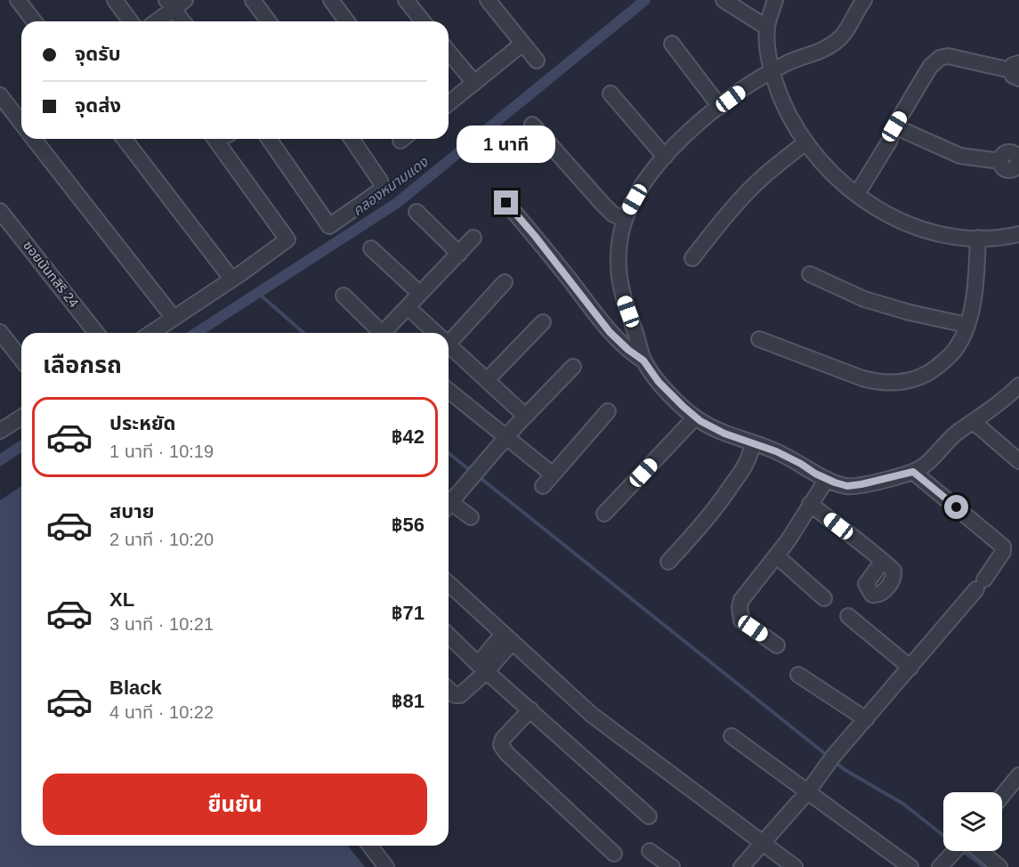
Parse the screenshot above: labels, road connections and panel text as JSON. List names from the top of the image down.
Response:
{
  "streets": {
    "street": ["ซอยนันทสิริ 24"]
  },
  "water": ["คลองหนามแดง"],
  "page": {
    "banner": ["จุดรับ", "จุดส่ง"],
    "bubble": "1 นาที",
    "heading": "เลือกรถ",
    "list": [
      {
        "name": "ประหยัด",
        "note": "1 นาที · 10:19",
        "value": "฿42"
      },
      {
        "name": "สบาย",
        "note": "2 นาที · 10:20",
        "value": "฿56"
      },
      {
        "name": "XL",
        "note": "3 นาที · 10:21",
        "value": "฿71"
      },
      {
        "name": "Black",
        "note": "4 นาที · 10:22",
        "value": "฿81"
      }
    ],
    "buttons": "ยืนยัน"
  }
}
